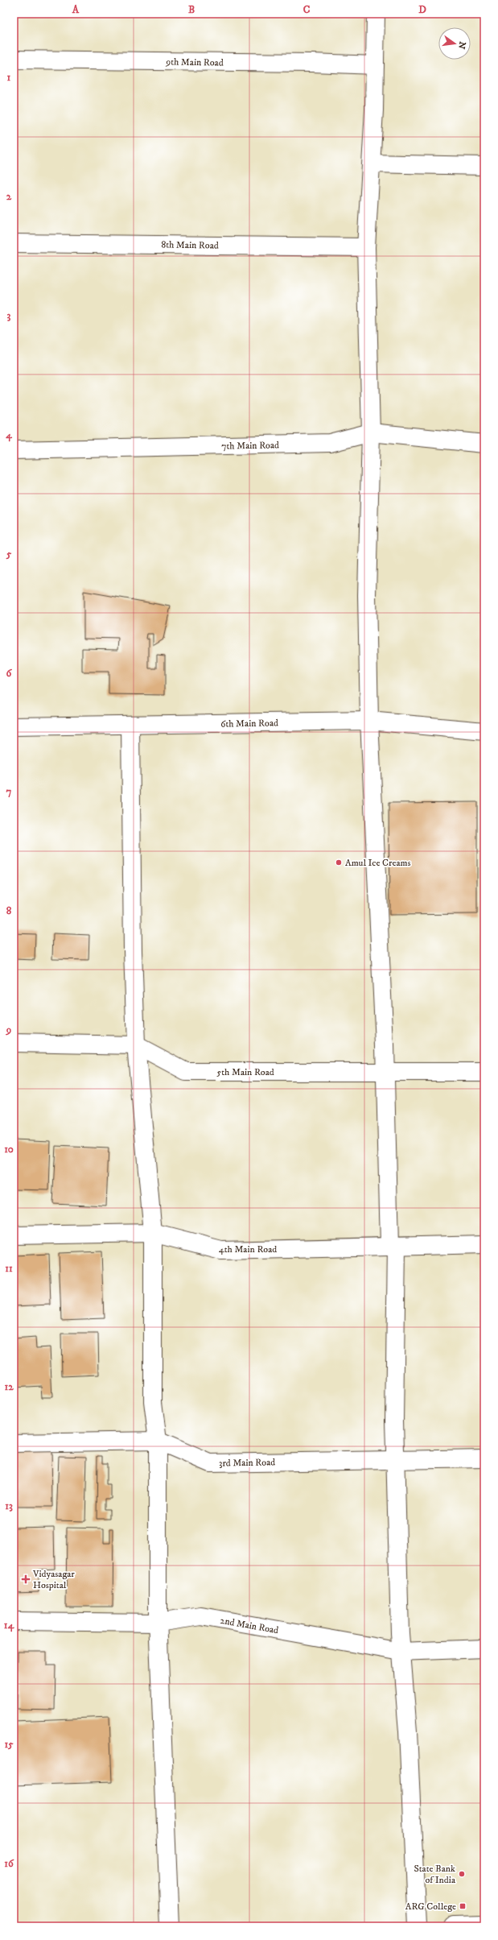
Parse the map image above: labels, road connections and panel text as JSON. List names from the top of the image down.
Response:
{
  "streets": {
    "street": [
      "9th Main Road",
      "8th Main Road",
      "7th Main Road",
      "6th Main Road",
      "5th Main Road",
      "4th Main Road",
      "3rd Main Road",
      "2nd Main Road"
    ]
  },
  "places": {
    "other": ["Amul Ice Creams", "State Bank of India"],
    "health": ["Vidyasagar Hospital"],
    "transit": ["ARG College"]
  },
  "north": "right",
  "grid": {
    "columns": [
      "A",
      "B",
      "C",
      "D"
    ],
    "rows": [
      "1",
      "2",
      "3",
      "4",
      "5",
      "6",
      "7",
      "8",
      "9",
      "10",
      "11",
      "12",
      "13",
      "14",
      "15",
      "16"
    ]
  }
}
